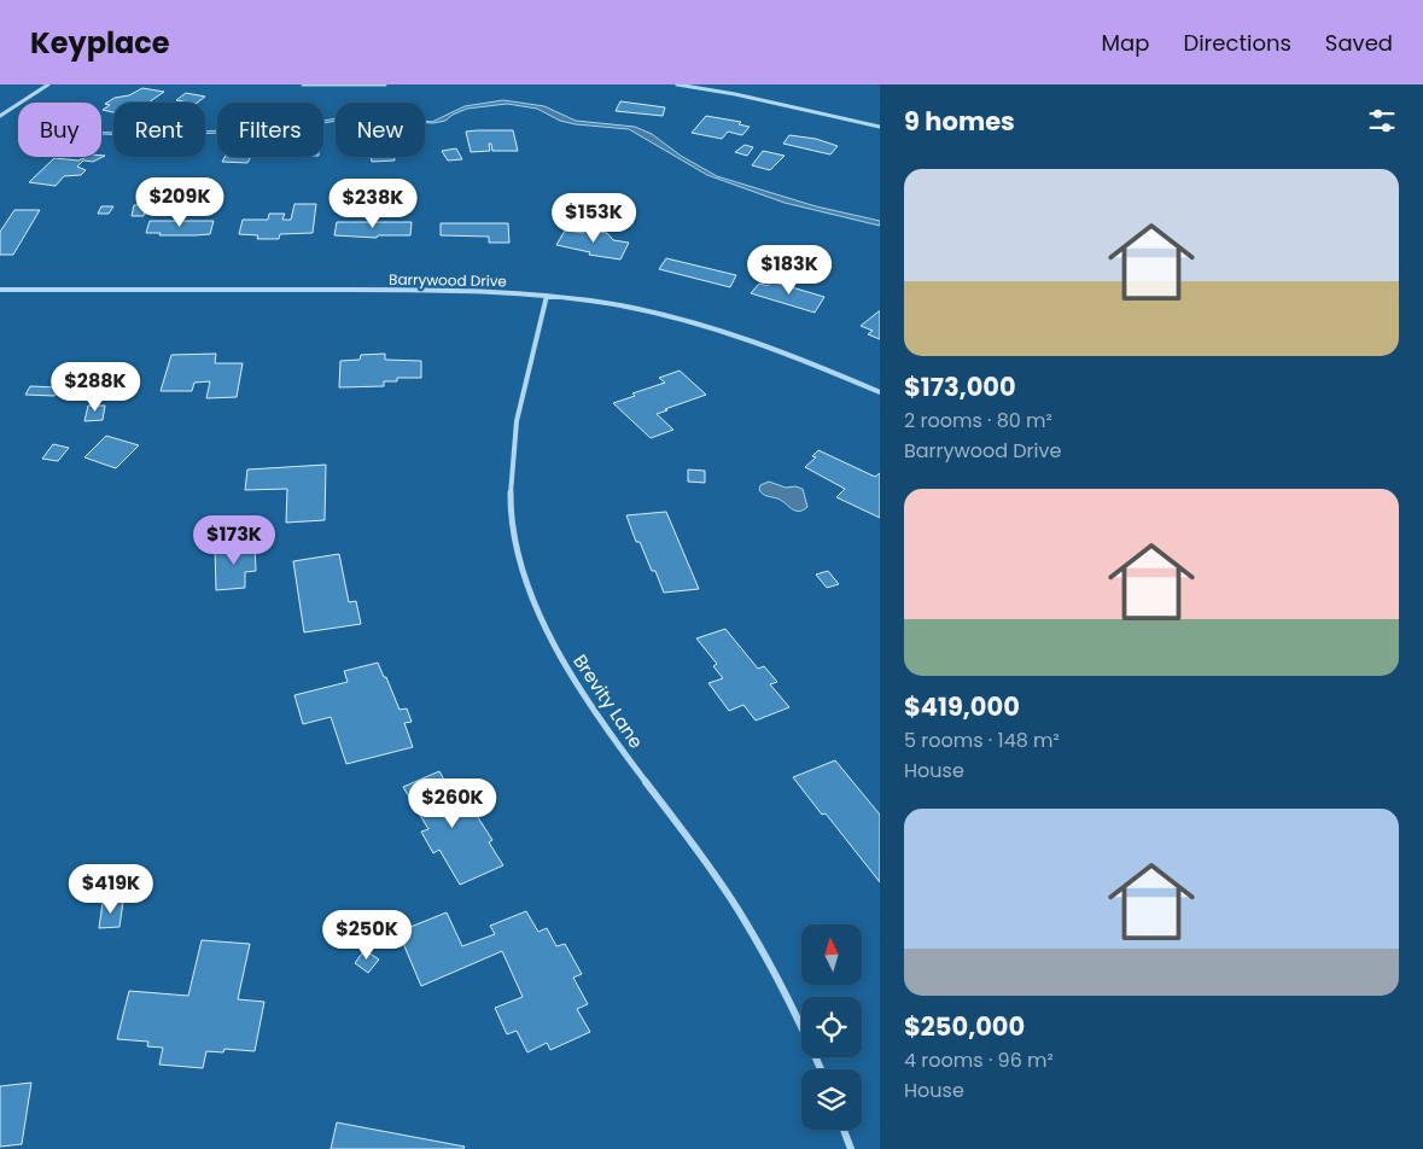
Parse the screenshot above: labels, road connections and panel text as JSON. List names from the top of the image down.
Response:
{
  "streets": {
    "street": ["Barrywood Drive", "Brevity Lane"]
  },
  "crossings": [
    ["Barrywood Drive", "Brevity Lane"]
  ],
  "north": "top",
  "page": {
    "header": "Keyplace",
    "nav": ["Map", "Directions", "Saved"],
    "heading": "9 homes",
    "chip": [
      "Buy",
      "Rent",
      "Filters",
      "New"
    ],
    "list": [
      {
        "name": "$173,000",
        "note": "2 rooms · 80 m² · Barrywood Drive"
      },
      {
        "name": "$419,000",
        "note": "5 rooms · 148 m² · House"
      },
      {
        "name": "$250,000",
        "note": "4 rooms · 96 m² · House"
      }
    ],
    "price": [
      "$209K",
      "$238K",
      "$153K",
      "$183K",
      "$288K",
      "$173K",
      "$260K",
      "$419K",
      "$250K"
    ]
  }
}
